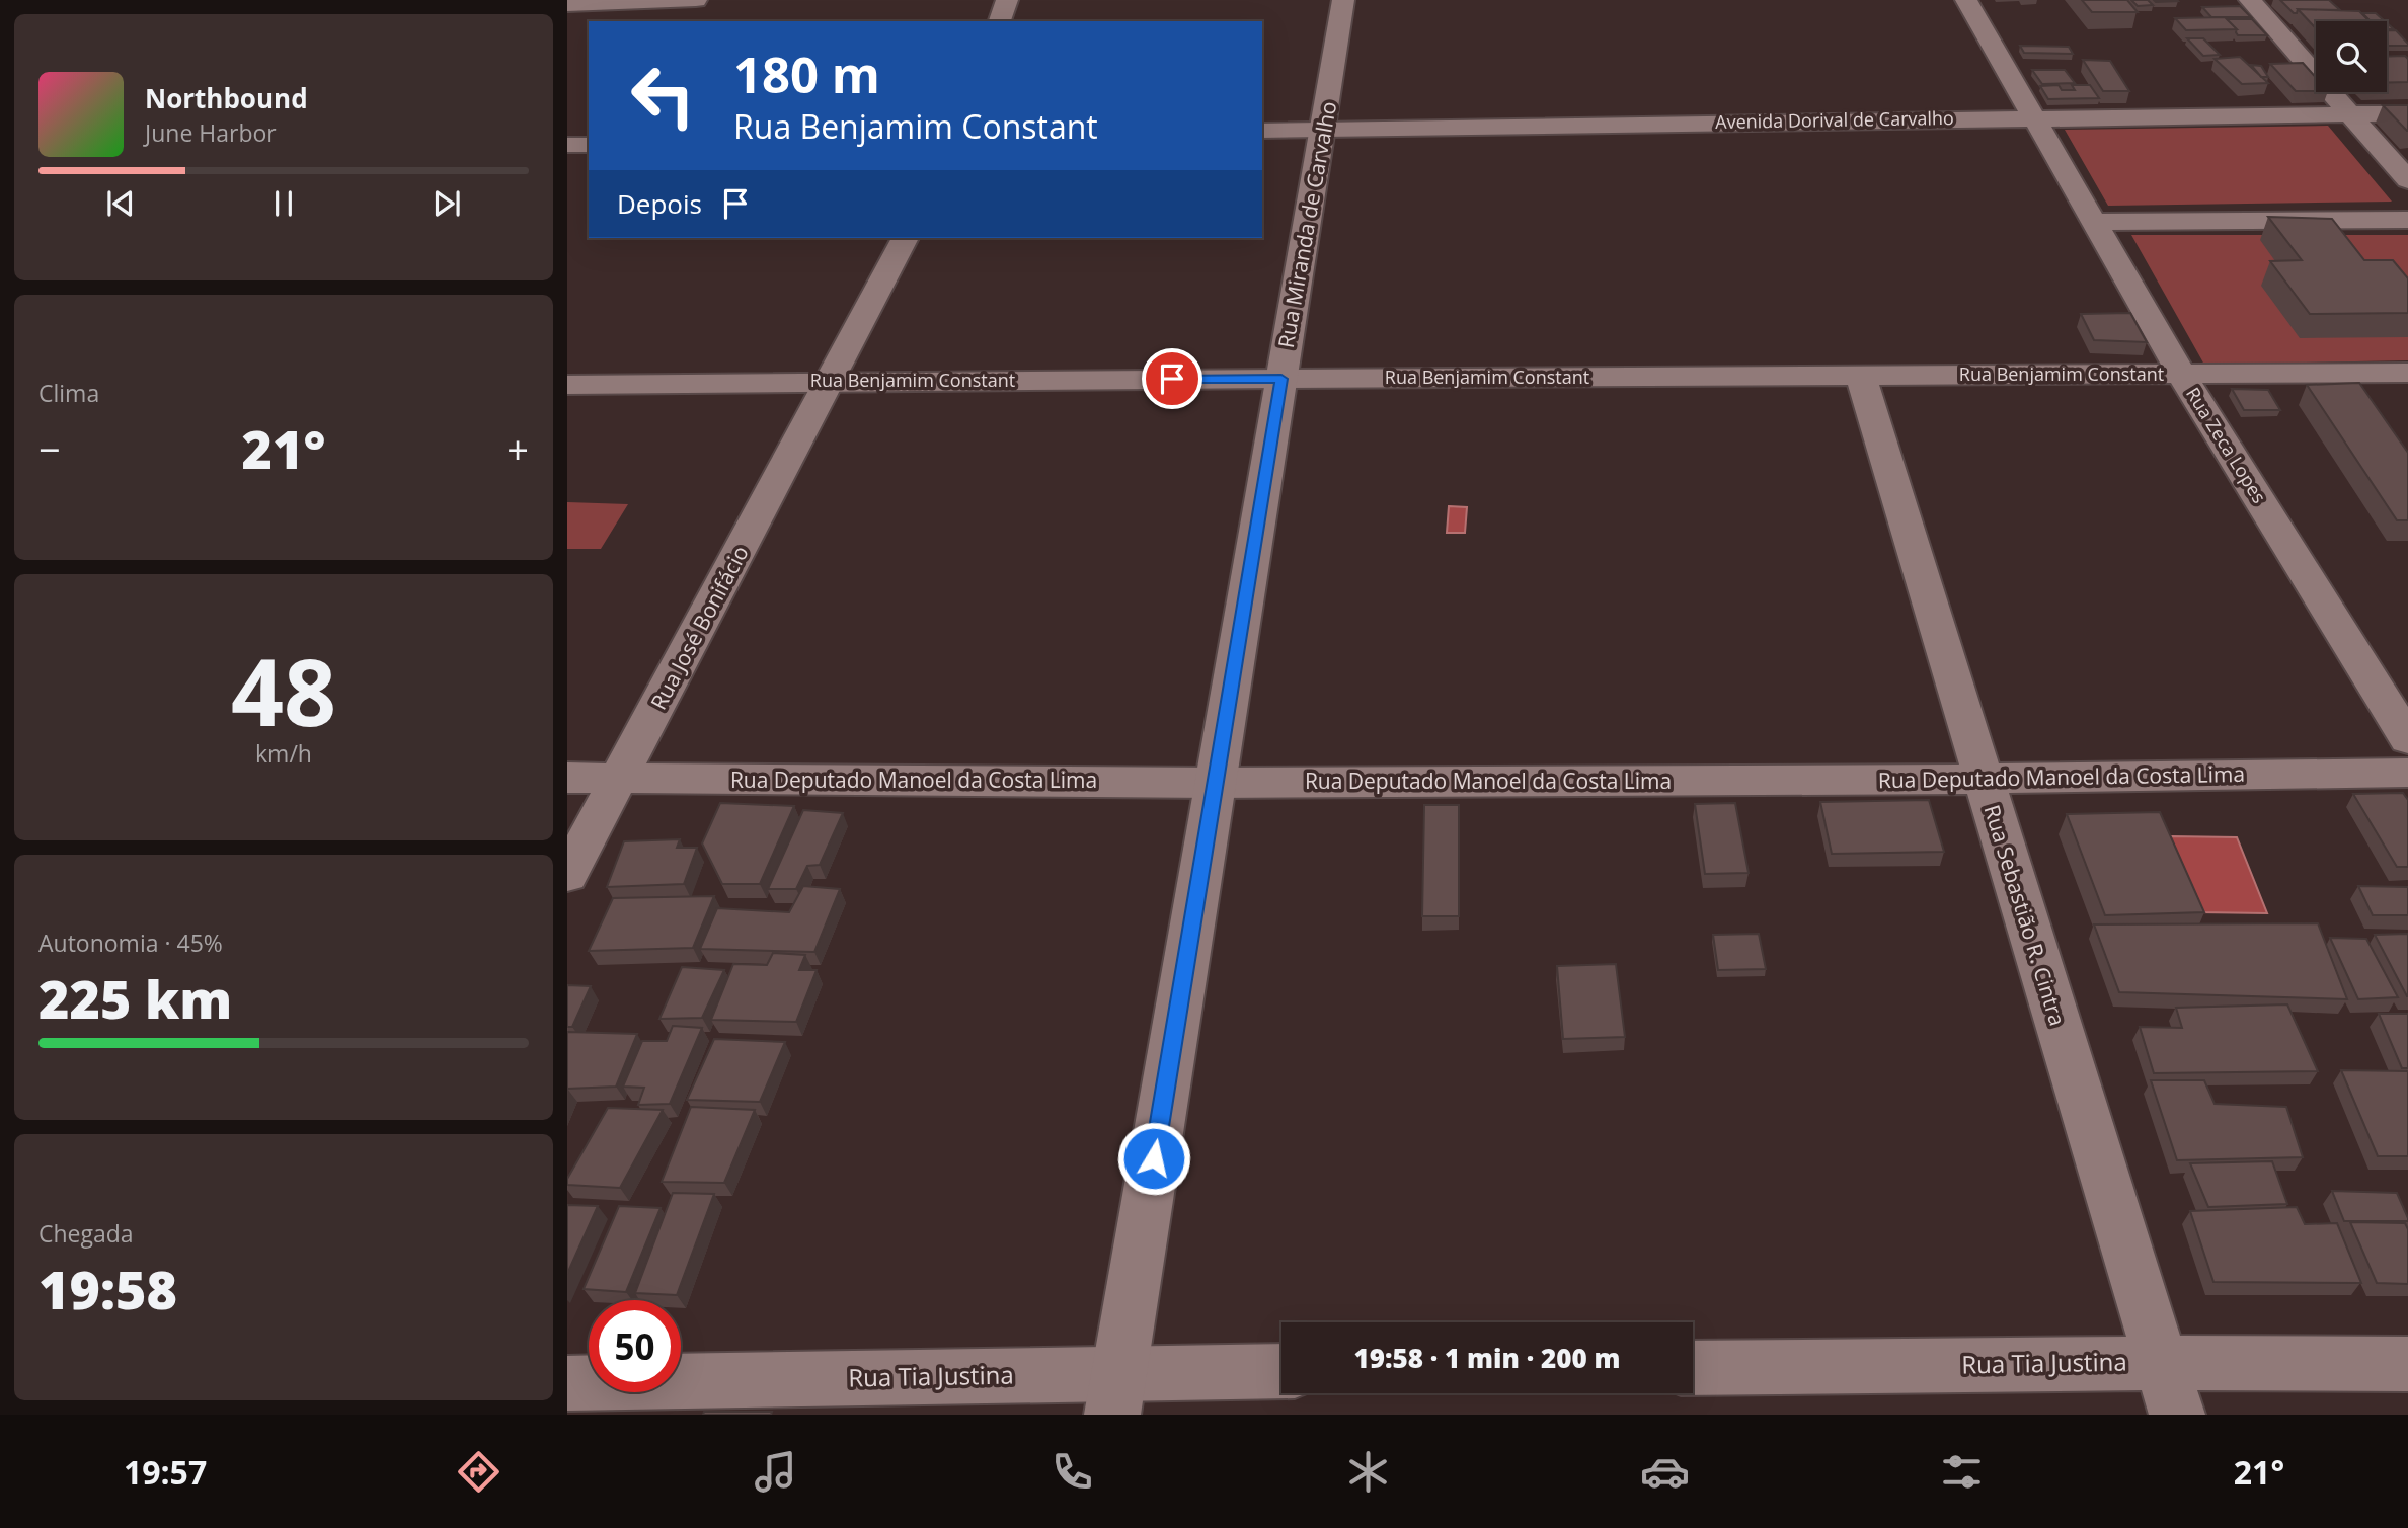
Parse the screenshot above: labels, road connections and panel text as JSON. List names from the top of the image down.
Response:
{
  "streets": {
    "street": [
      "Avenida Dorival de Carvalho",
      "Rua Miranda de Carvalho",
      "Rua Benjamim Constant",
      "Rua Zeca Lopes",
      "Rua José Bonifácio",
      "Rua Deputado Manoel da Costa Lima",
      "Rua Sebastião R. Cintra",
      "Rua Tia Justina"
    ]
  },
  "crossings": [
    ["Avenida Dorival de Carvalho", "Rua Miranda de Carvalho"],
    ["Avenida Dorival de Carvalho", "Rua Zeca Lopes"],
    ["Rua Miranda de Carvalho", "Rua Benjamim Constant"],
    ["Rua Miranda de Carvalho", "Rua Deputado Manoel da Costa Lima"],
    ["Rua Miranda de Carvalho", "Rua Tia Justina"],
    ["Rua Benjamim Constant", "Rua Zeca Lopes"],
    ["Rua Benjamim Constant", "Rua José Bonifácio"],
    ["Rua Benjamim Constant", "Rua Sebastião R. Cintra"],
    ["Rua José Bonifácio", "Rua Deputado Manoel da Costa Lima"],
    ["Rua Deputado Manoel da Costa Lima", "Rua Sebastião R. Cintra"],
    ["Rua Sebastião R. Cintra", "Rua Tia Justina"]
  ],
  "page": {
    "turn": ["180 m", "Rua Benjamim Constant"],
    "song": ["Northbound", "June Harbor"],
    "then": "Depois",
    "tile": [
      "Clima",
      ["48", "km/h"],
      ["Autonomia · 45%", "225 km"],
      ["Chegada", "19:58"]
    ],
    "heat": ["−", "21°", "+"],
    "limit": "50",
    "trip": "19:58 · 1 min · 200 m",
    "tabs": ["19:57", "21°"]
  }
}
